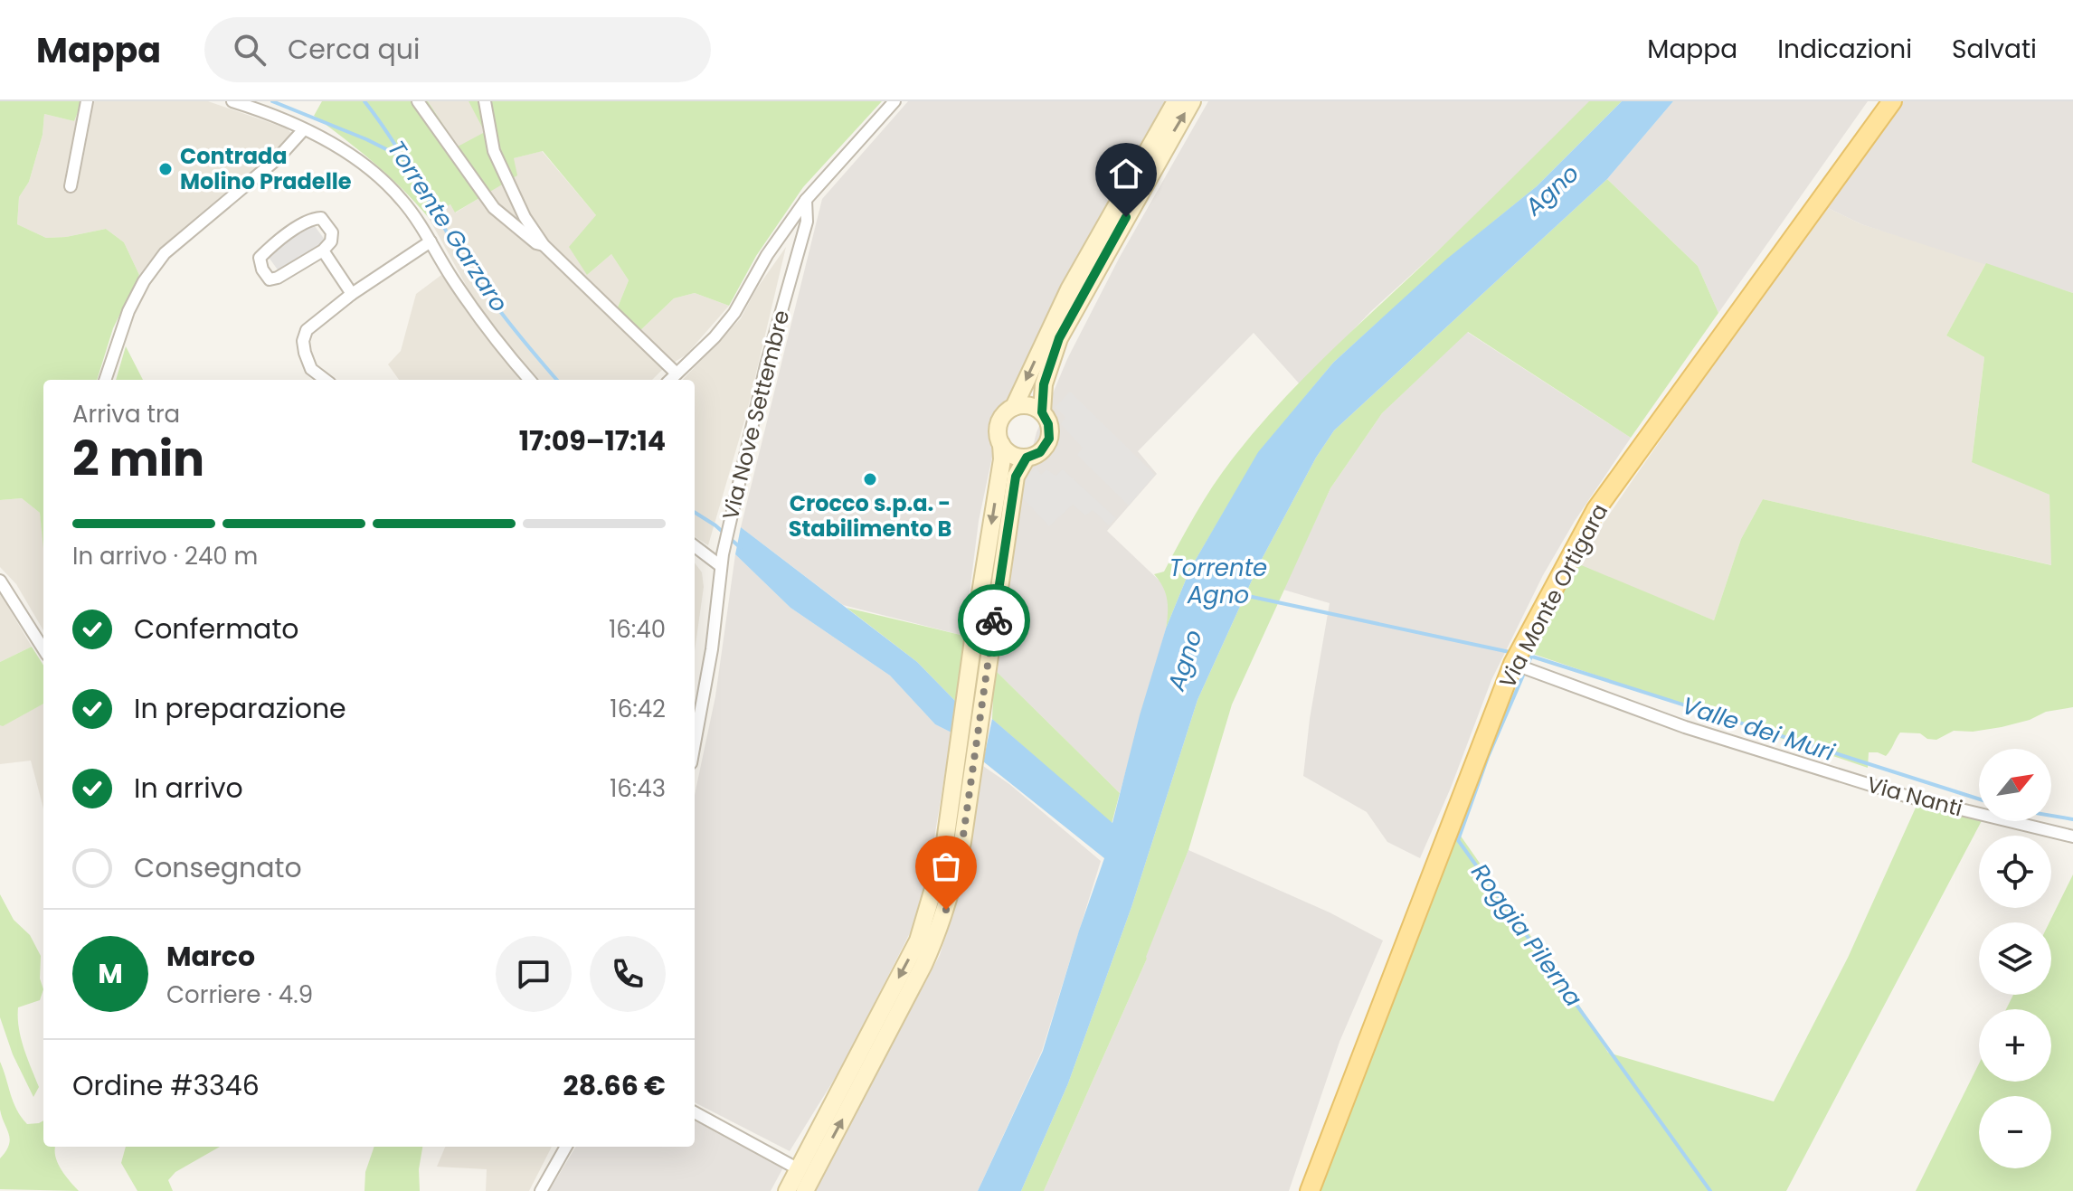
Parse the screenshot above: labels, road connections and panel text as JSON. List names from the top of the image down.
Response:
{
  "streets": {
    "main road": ["Via Monte Ortigara"],
    "street": ["Via Nove Settembre", "Via Nanti"]
  },
  "crossings": [
    ["Via Monte Ortigara", "Via Nanti"]
  ],
  "water": [
    "Agno",
    "Torrente Garzaro",
    "Torrente Agno",
    "Valle dei Muri",
    "Roggia Pilerna"
  ],
  "places": ["Contrada Molino Pradelle", "Crocco s.p.a. - Stabilimento B"],
  "north": "top right",
  "page": {
    "header": "Mappa",
    "search": "Cerca qui",
    "nav": ["Mappa", "Indicazioni", "Salvati"],
    "heading": ["2 min", "Arriva tra", "17:09–17:14"],
    "panel": [
      "Marco",
      "Corriere · 4.9",
      "Ordine #3346",
      "28.66 €"
    ],
    "bar": "In arrivo · 240 m",
    "list": [
      ["Confermato", "16:40"],
      ["In preparazione", "16:42"],
      ["In arrivo", "16:43"],
      "Consegnato"
    ],
    "map_buttons": ["+", "−"],
    "round": "M"
  }
}
